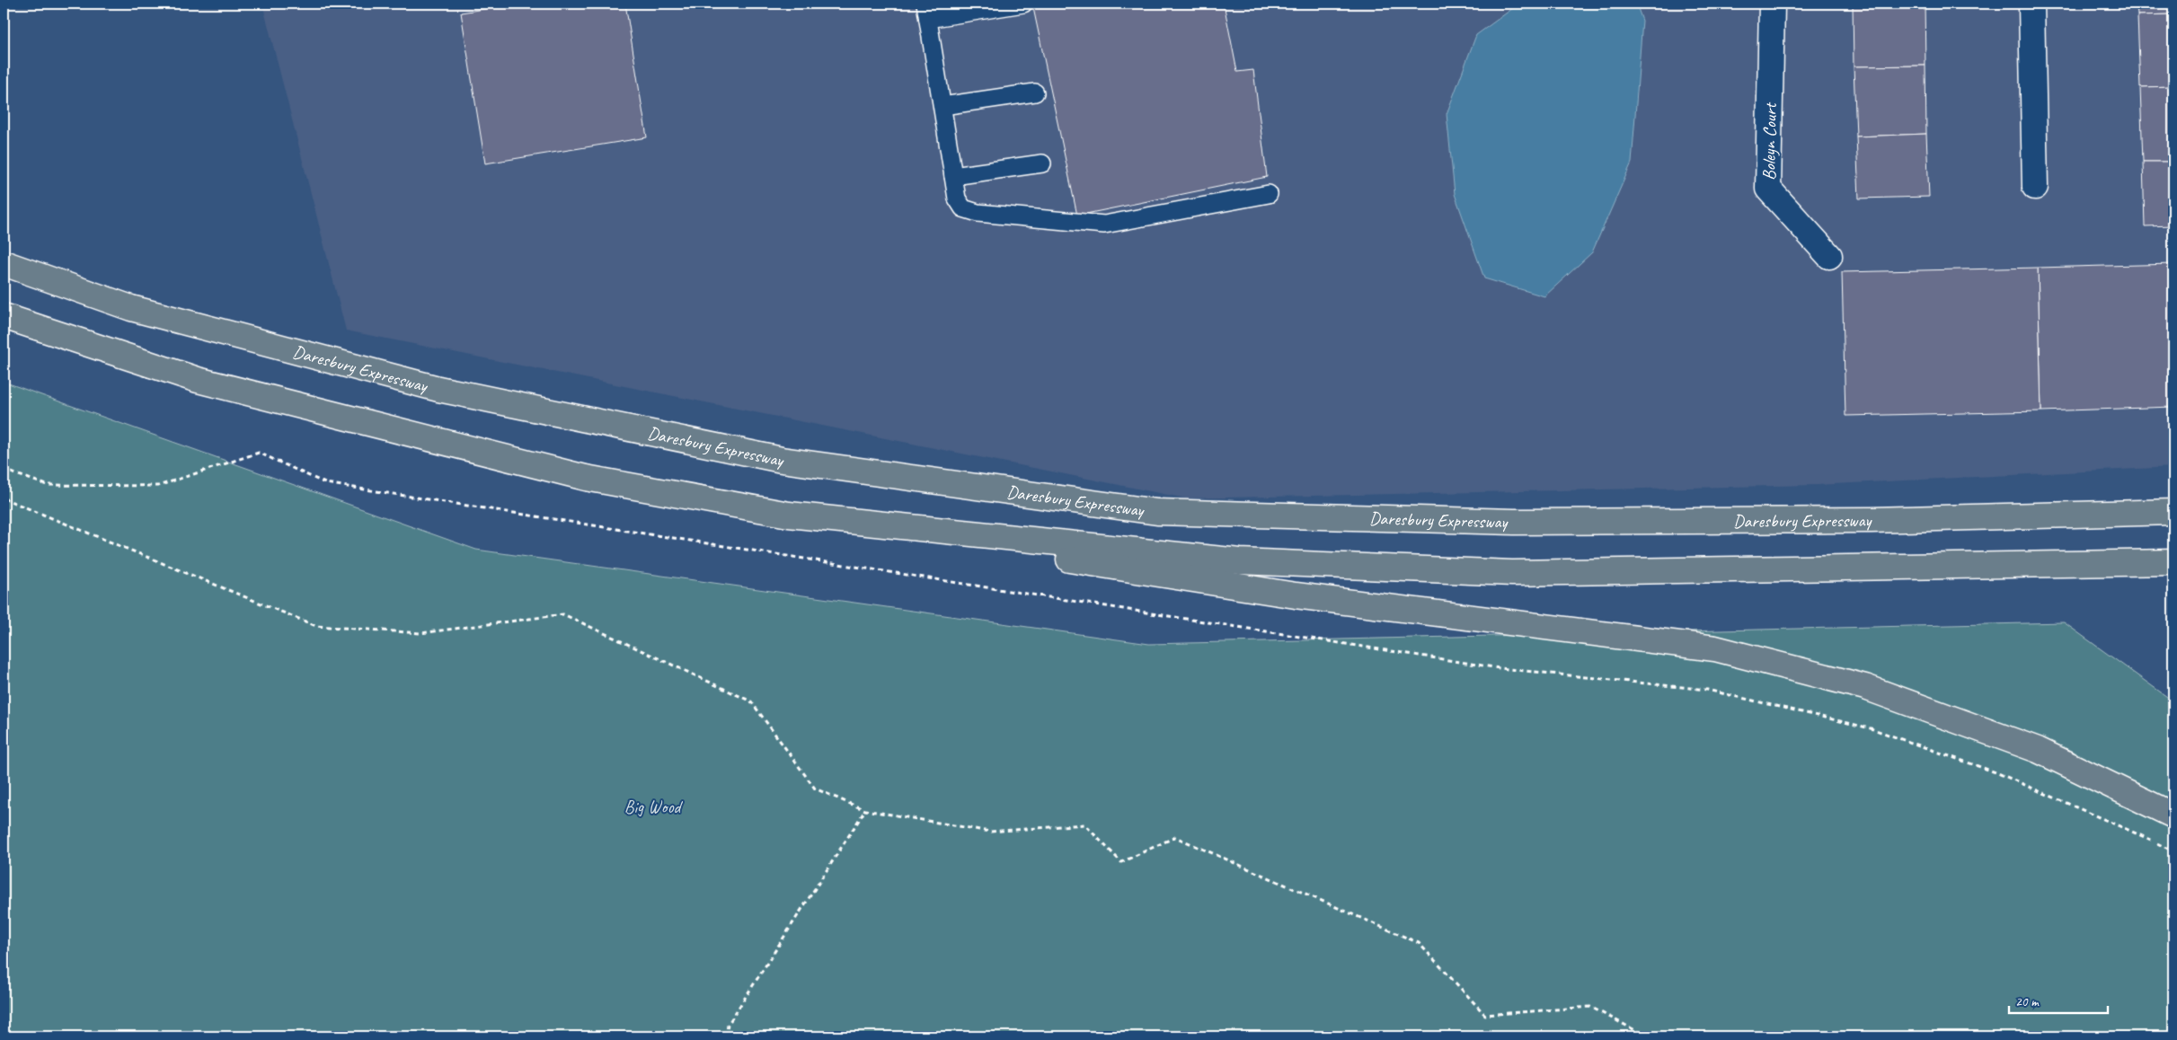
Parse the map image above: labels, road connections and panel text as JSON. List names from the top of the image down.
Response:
{
  "streets": {
    "main road": ["Daresbury Expressway"],
    "street": ["Boleyn Court"]
  },
  "parks": ["Big Wood"],
  "scale_bar": "20 m"
}
